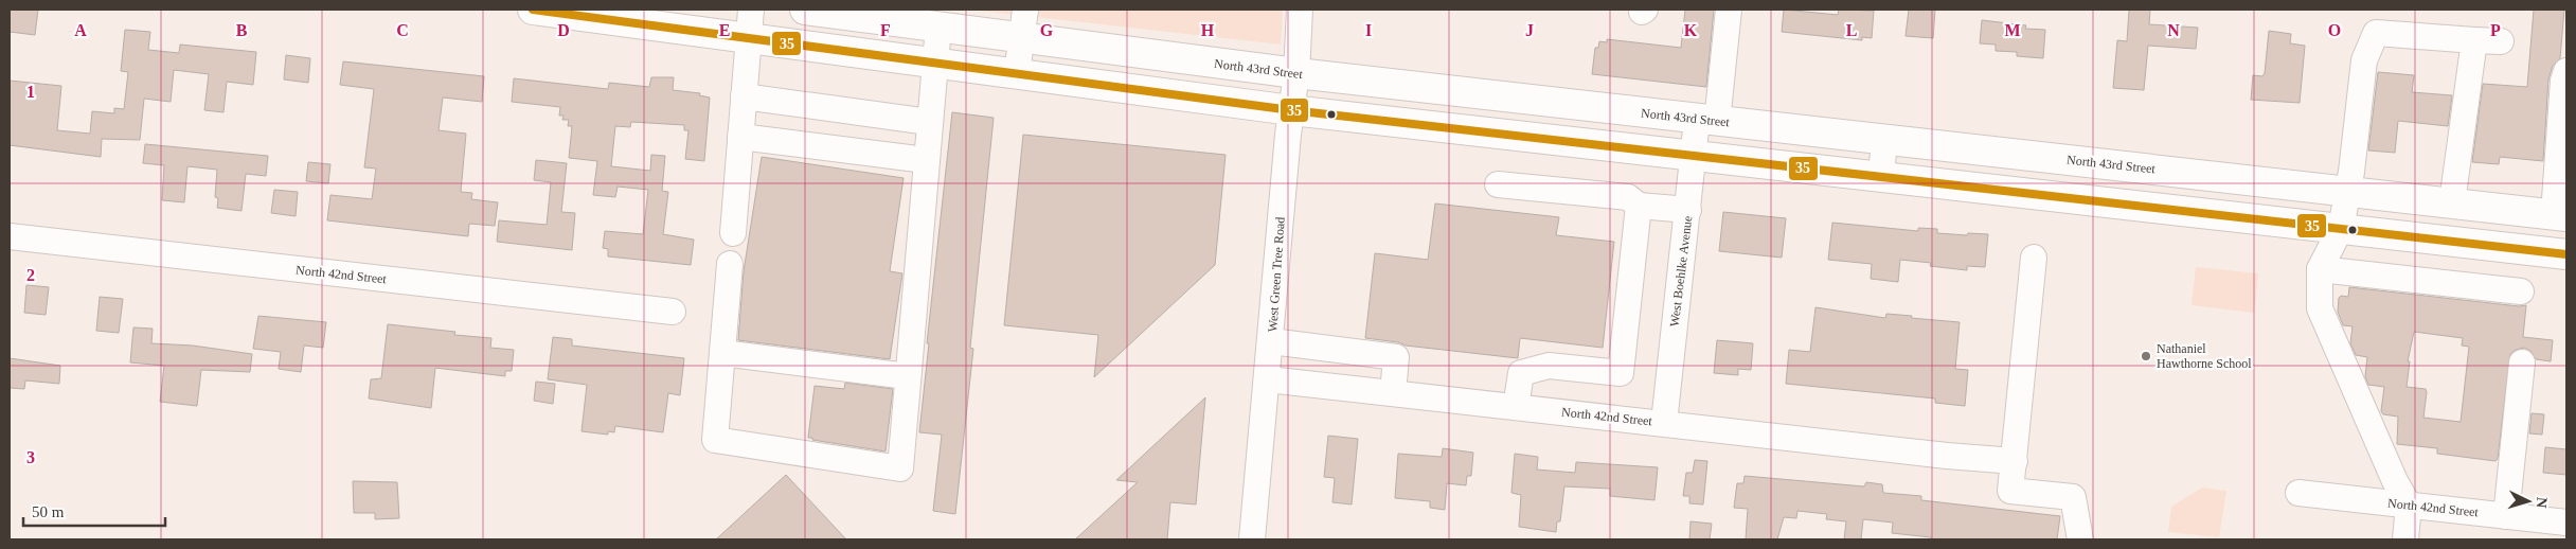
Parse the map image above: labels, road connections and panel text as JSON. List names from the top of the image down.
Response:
{
  "streets": {
    "main road": ["North 43rd Street"],
    "street": ["West Boehlke Avenue", "North 42nd Street", "West Green Tree Road"]
  },
  "crossings": [
    ["North 43rd Street", "West Boehlke Avenue"],
    ["North 43rd Street", "West Green Tree Road"],
    ["West Boehlke Avenue", "North 42nd Street"],
    ["North 42nd Street", "West Green Tree Road"]
  ],
  "places": ["Nathaniel Hawthorne School"],
  "lines": ["transit line 35"],
  "scale_bar": "50 m",
  "north": "right",
  "grid": {
    "columns": [
      "A",
      "B",
      "C",
      "D",
      "E",
      "F",
      "G",
      "H",
      "I",
      "J",
      "K",
      "L",
      "M",
      "N",
      "O",
      "P"
    ],
    "rows": ["1", "2", "3"]
  }
}
